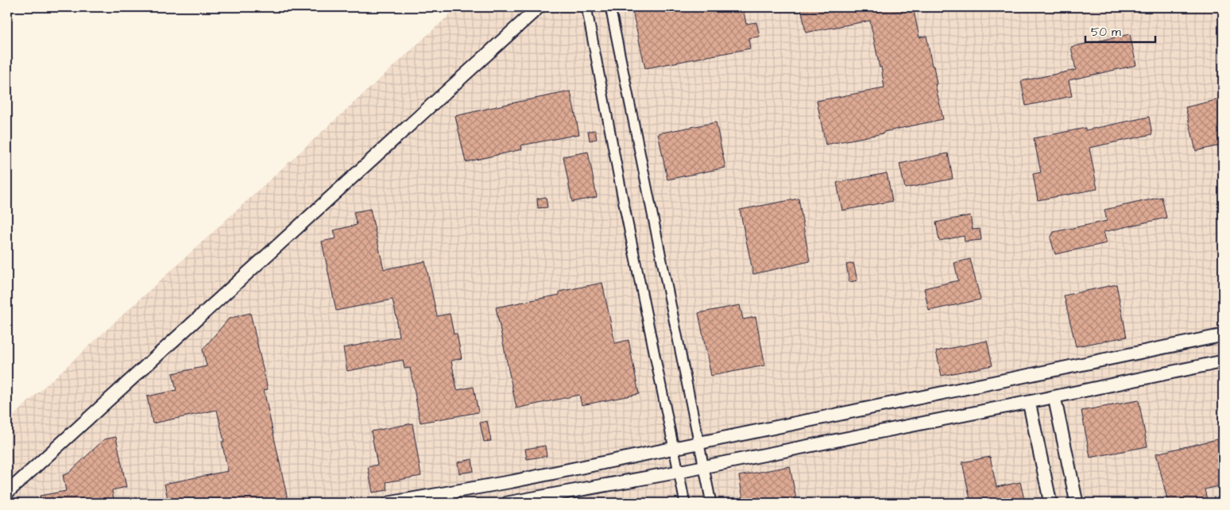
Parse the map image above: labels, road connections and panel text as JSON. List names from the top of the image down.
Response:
{
  "scale_bar": "50 m"
}
